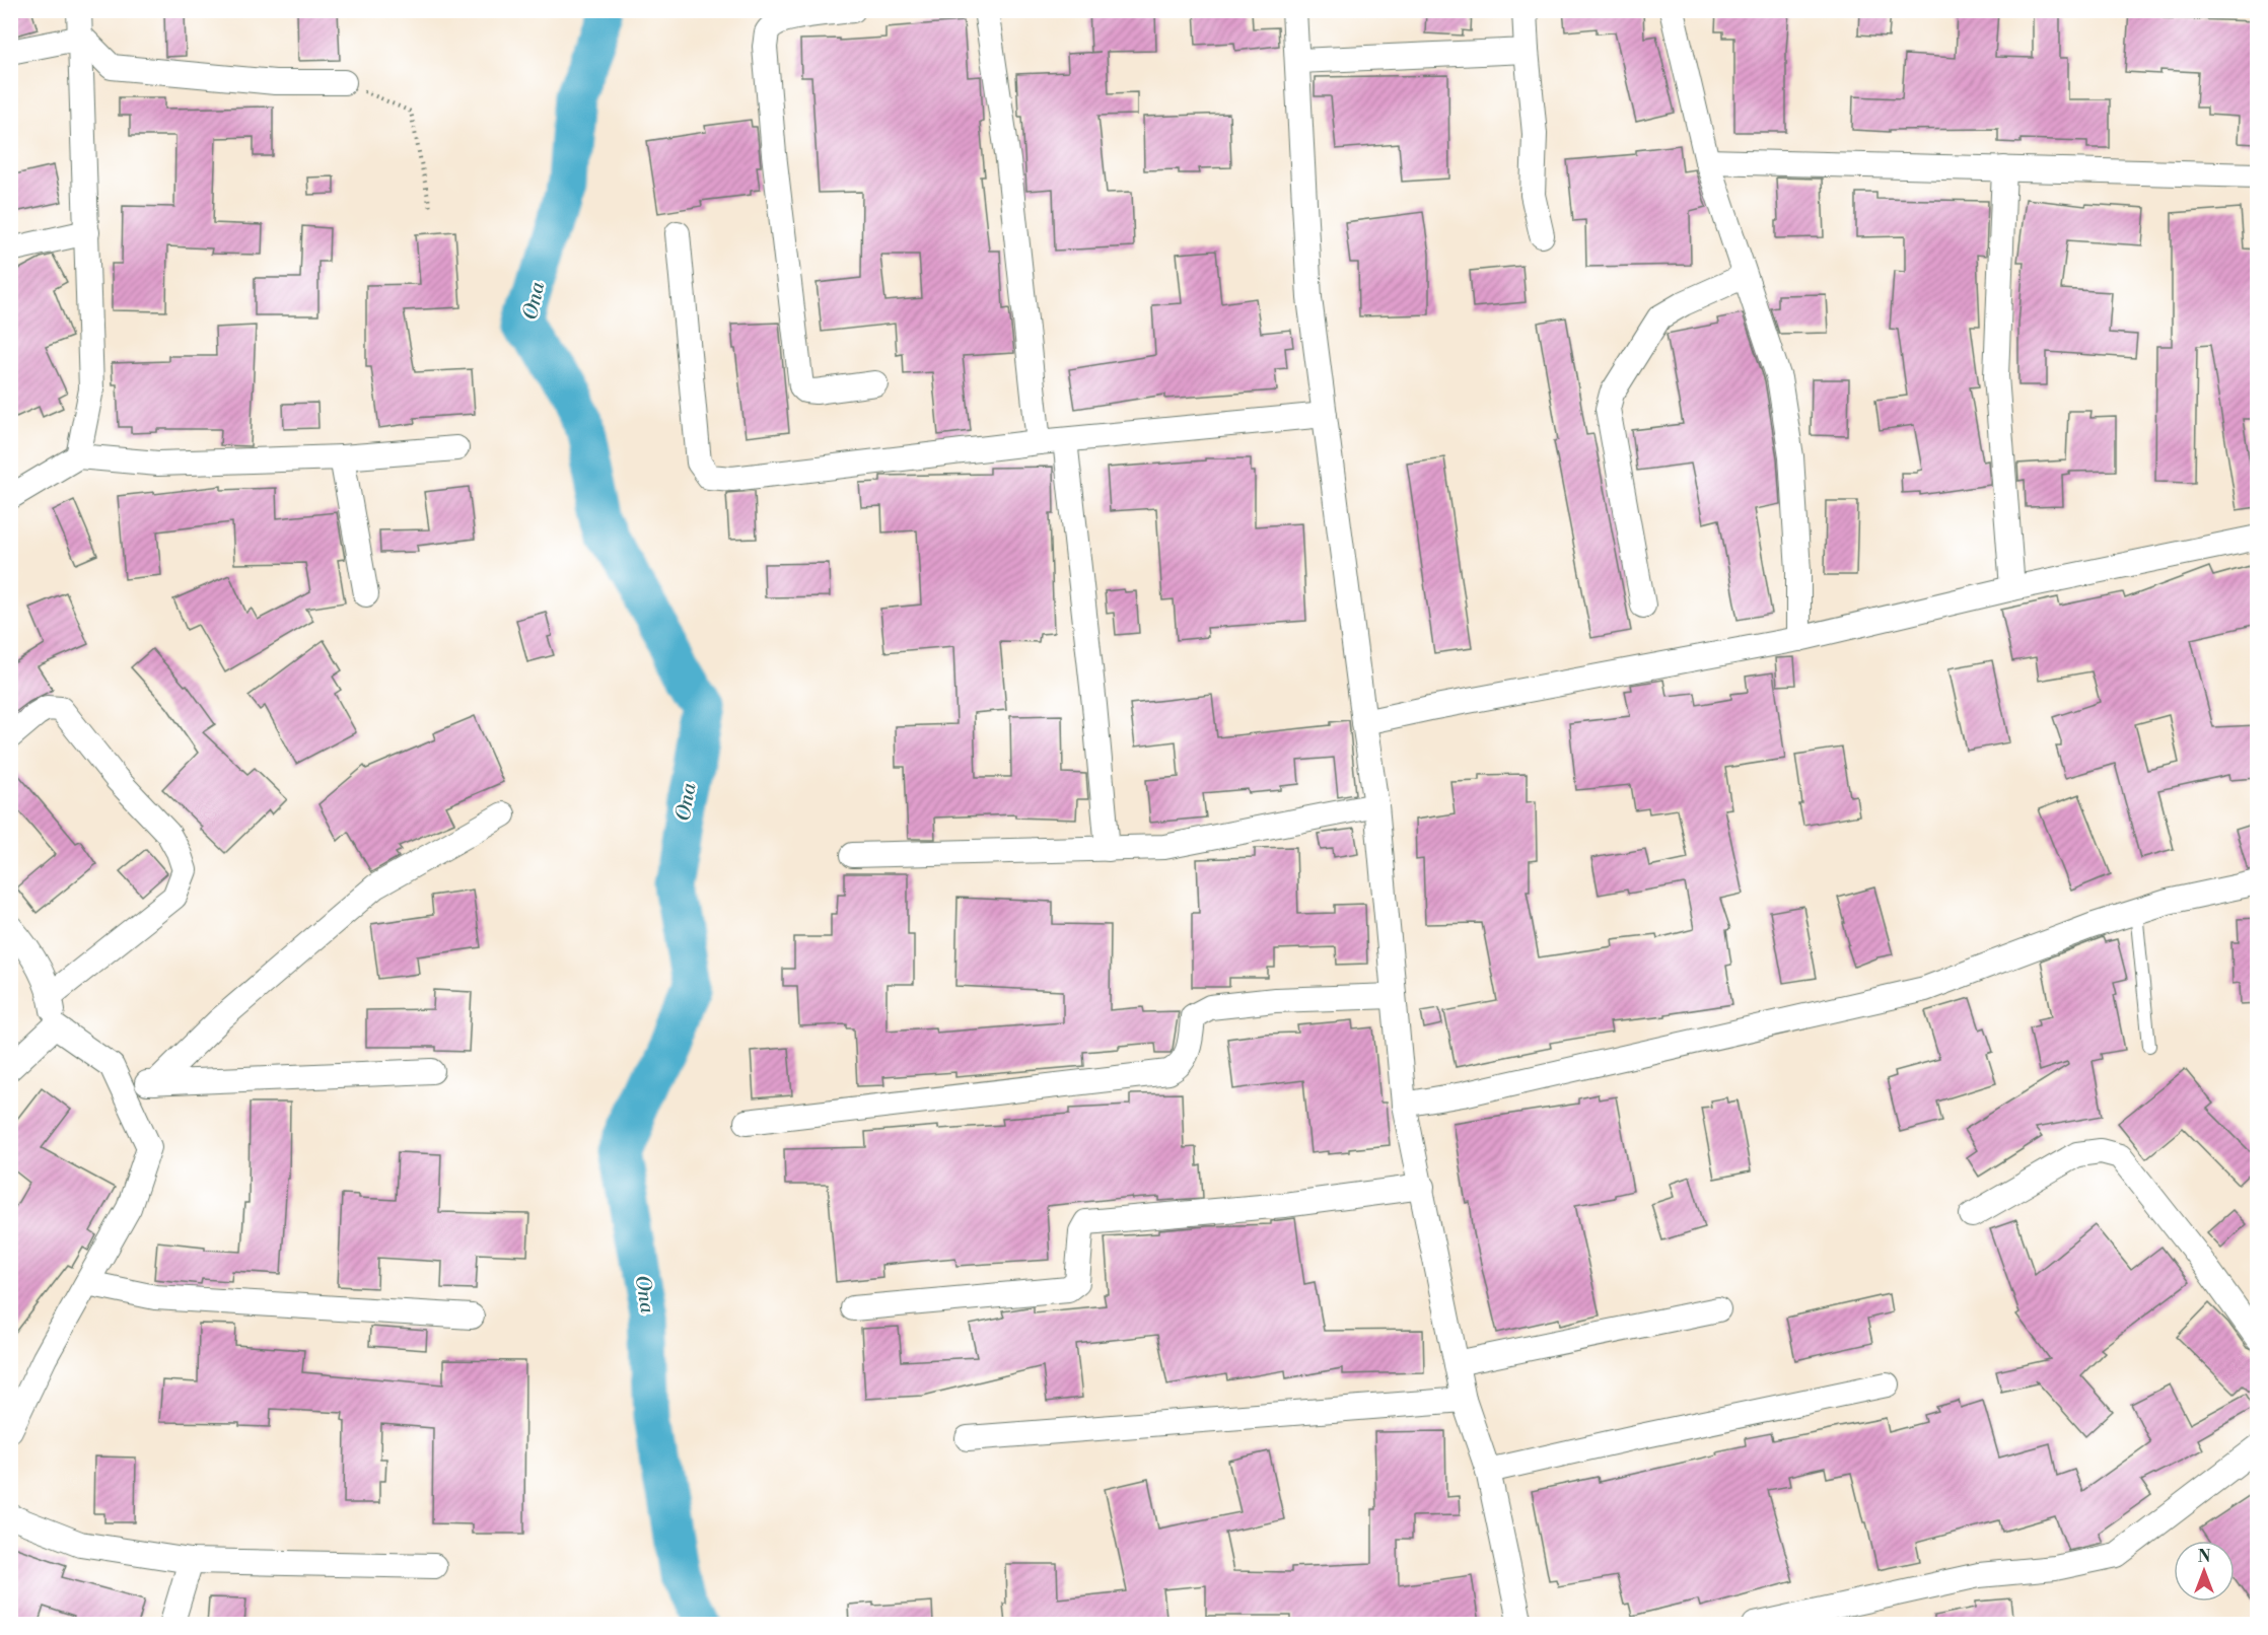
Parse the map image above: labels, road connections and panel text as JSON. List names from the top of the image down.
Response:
{
  "water": ["Ona"],
  "north": "top"
}
